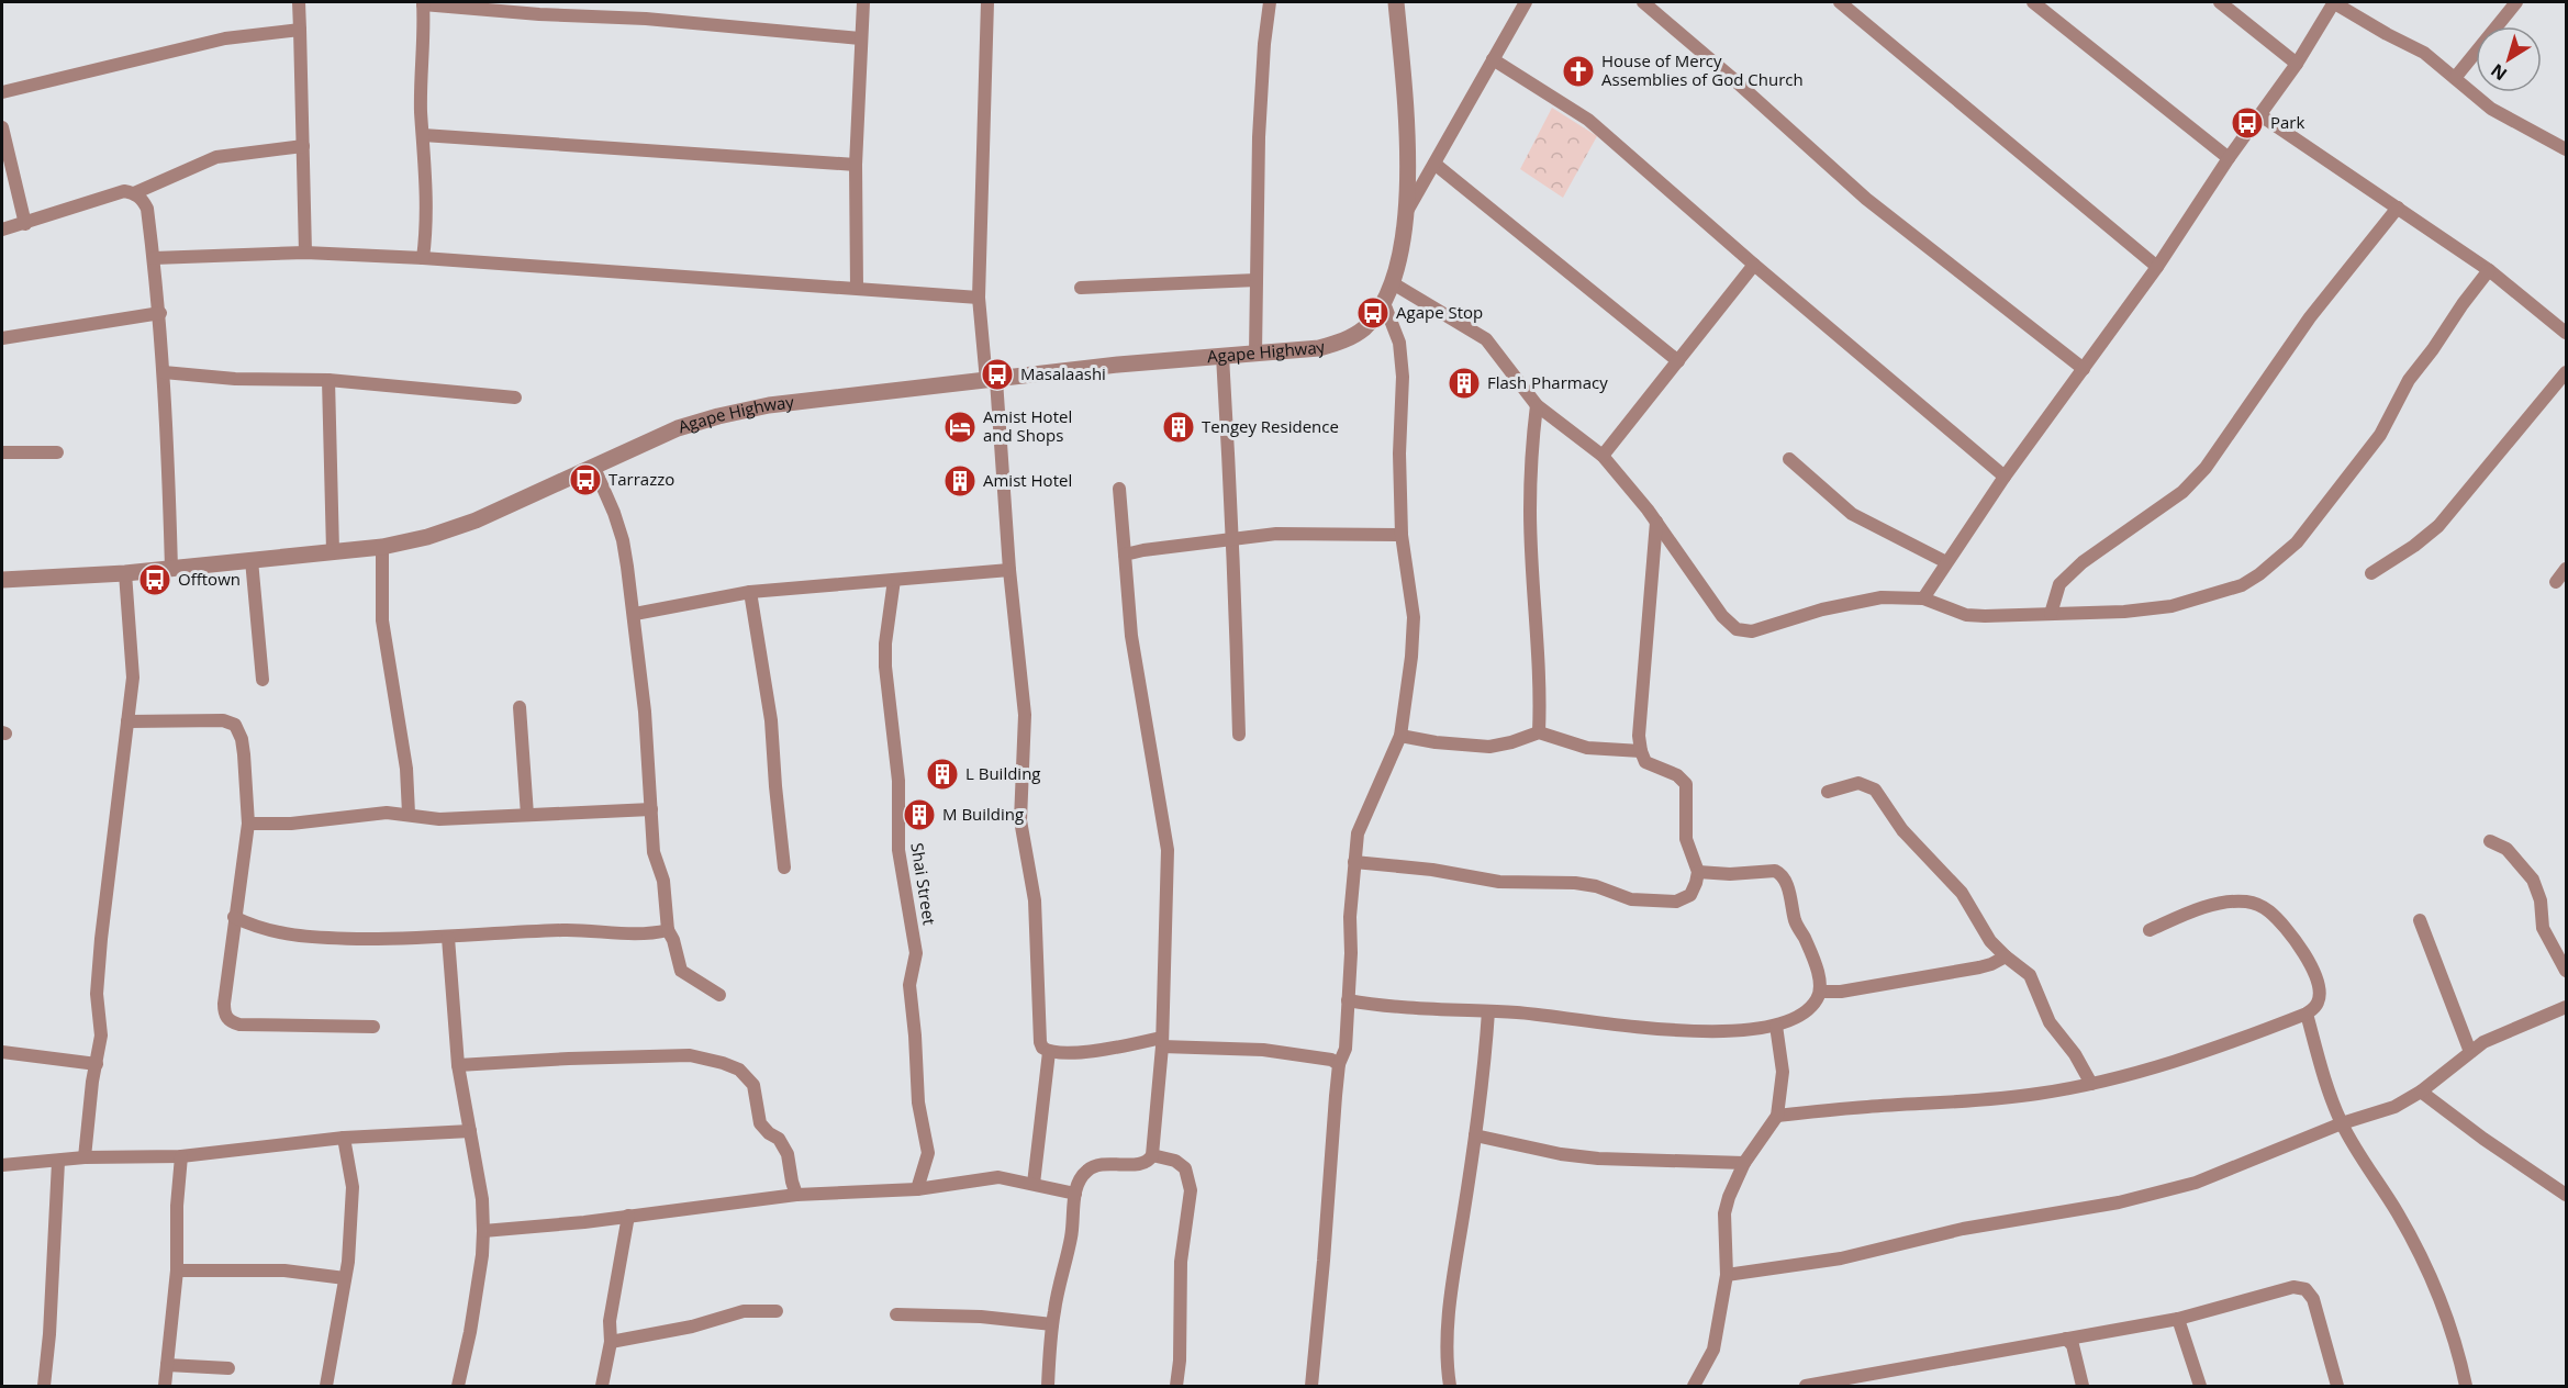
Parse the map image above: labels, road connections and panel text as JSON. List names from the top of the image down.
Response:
{
  "streets": {
    "street": ["Agape Highway", "Shai Street"]
  },
  "places": {
    "church": ["House of Mercy Assemblies of God Church"],
    "bus stop": [
      "Park",
      "Agape Stop",
      "Masalaashi",
      "Tarrazzo",
      "Offtown"
    ],
    "building": [
      "Flash Pharmacy",
      "Tengey Residence",
      "Amist Hotel",
      "L Building",
      "M Building"
    ],
    "hotel": ["Amist Hotel and Shops"]
  },
  "north": "bottom left"
}
